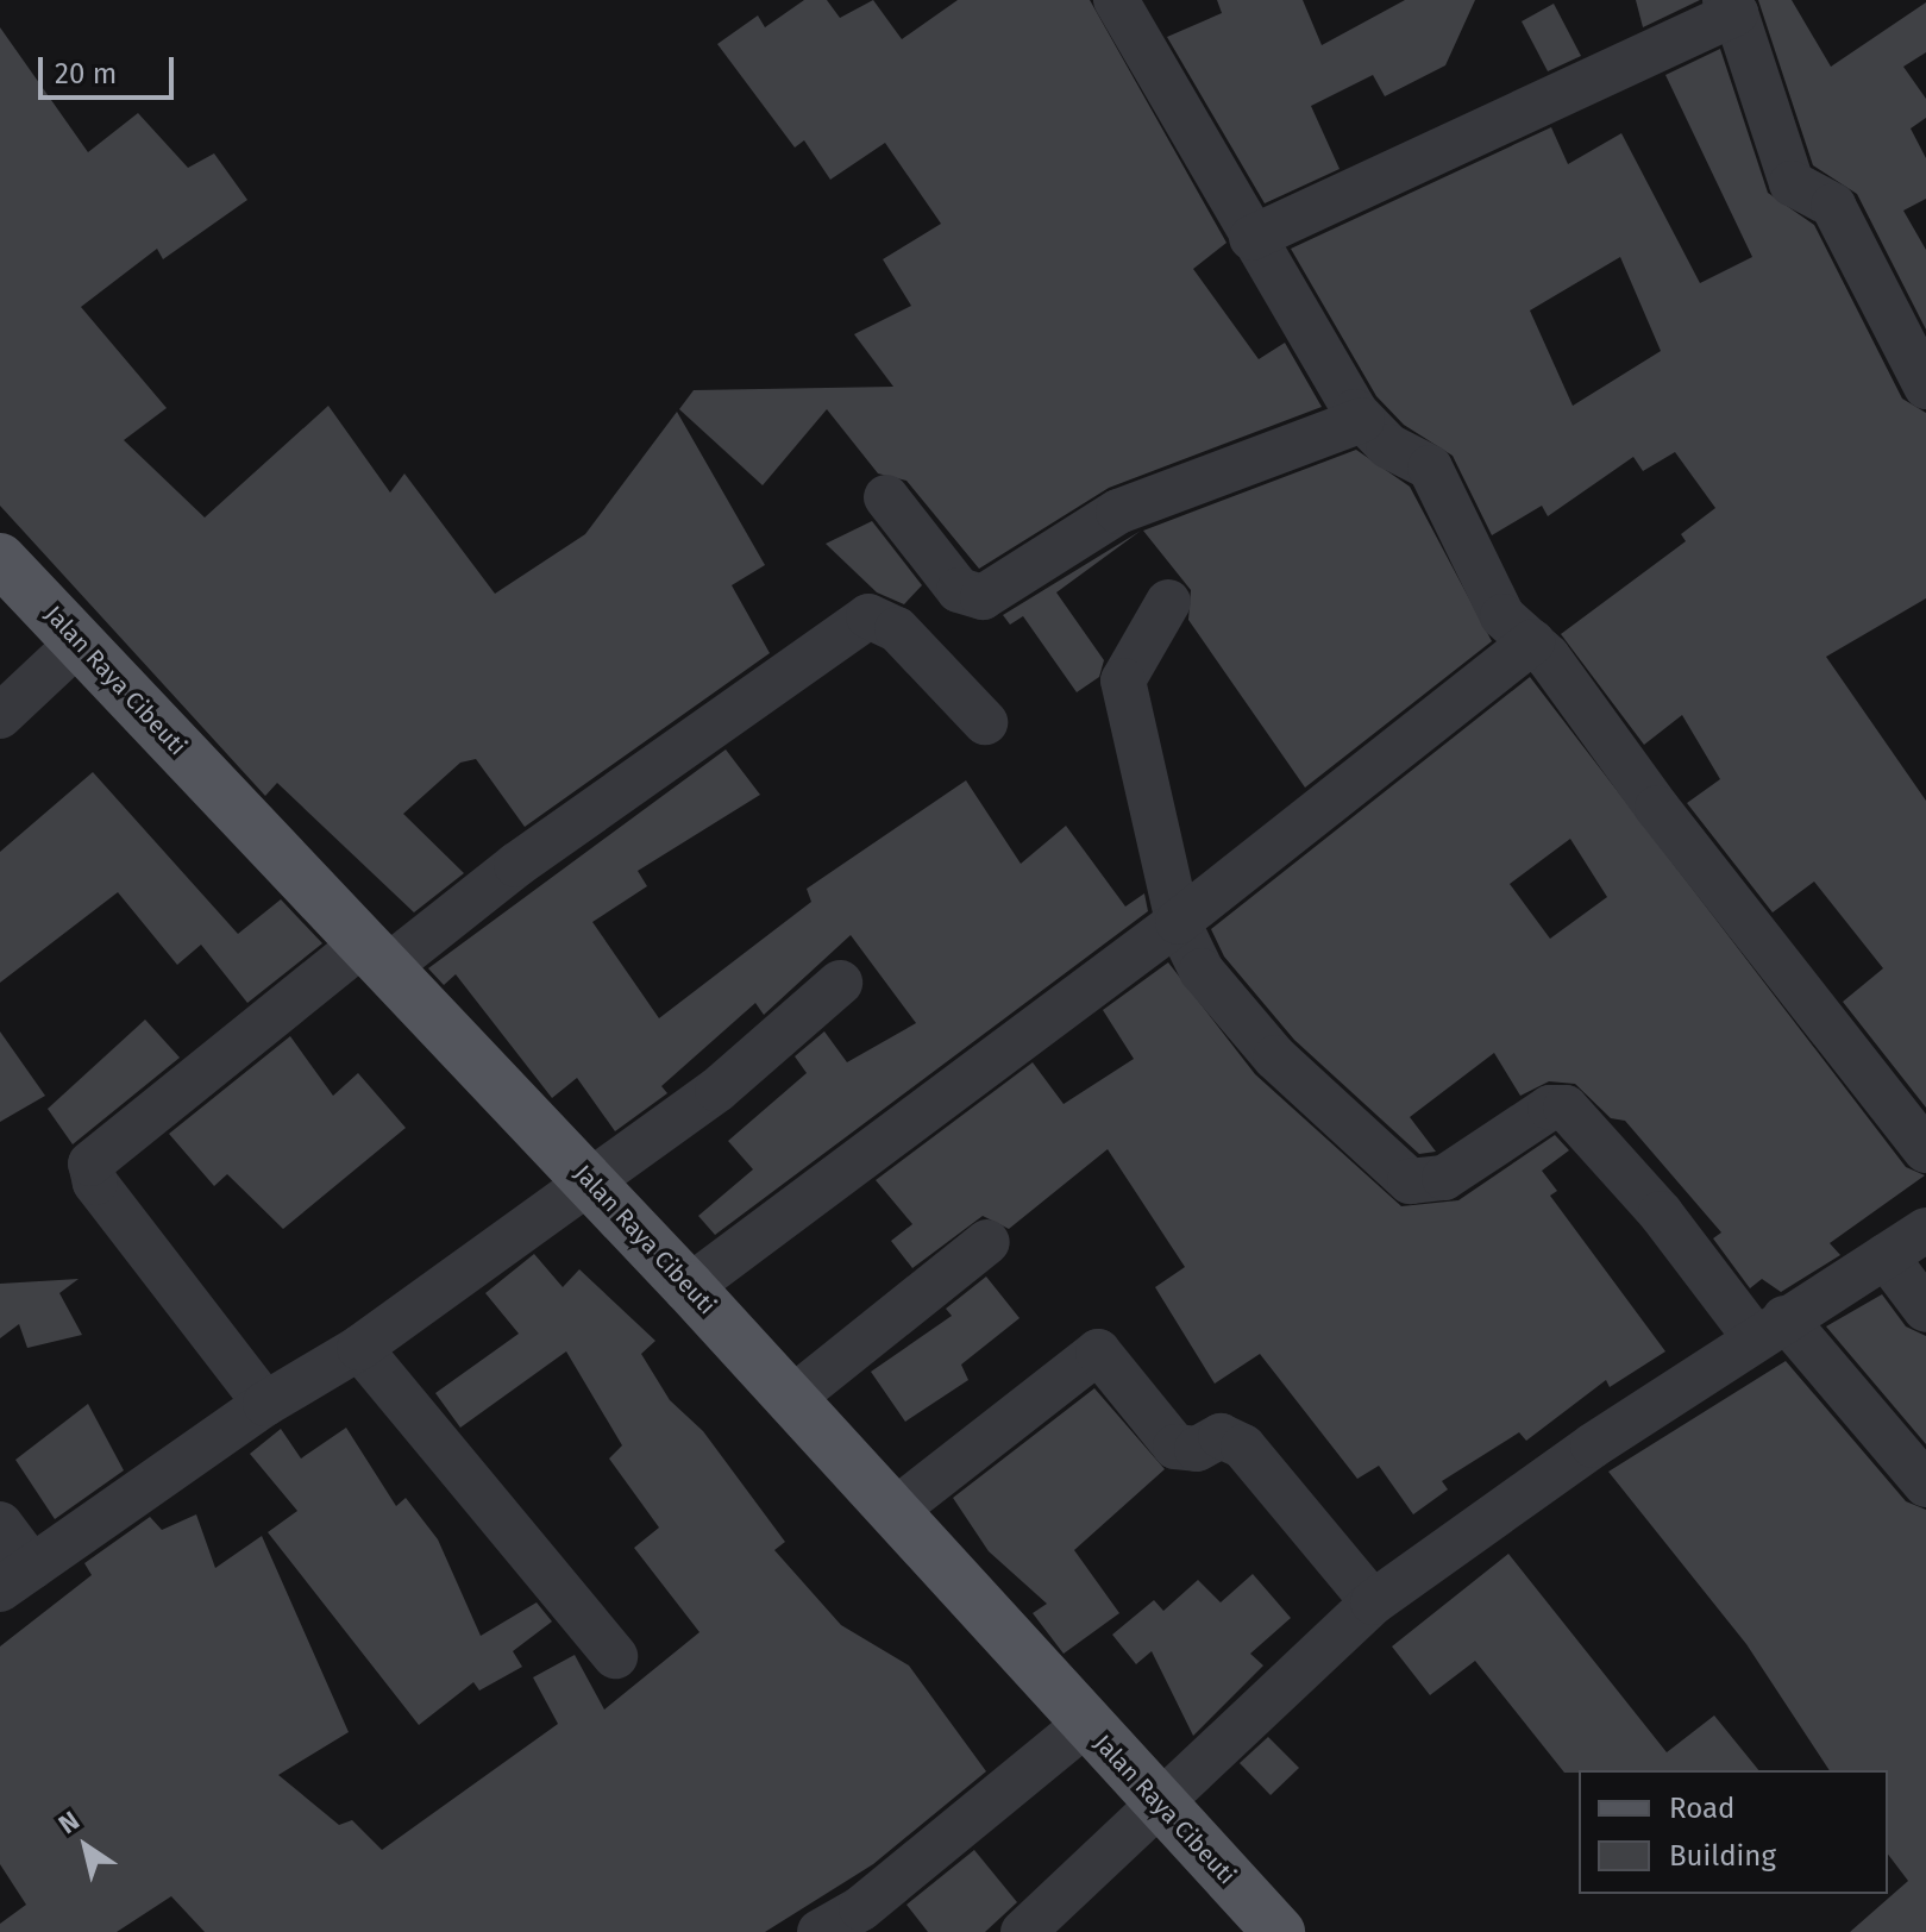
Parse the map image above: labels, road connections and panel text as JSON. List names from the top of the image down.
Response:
{
  "streets": {
    "main road": ["Jalan Raya Cibeuti"]
  },
  "legend": ["Road", "Building"],
  "scale_bar": "20 m",
  "north": "top left"
}
